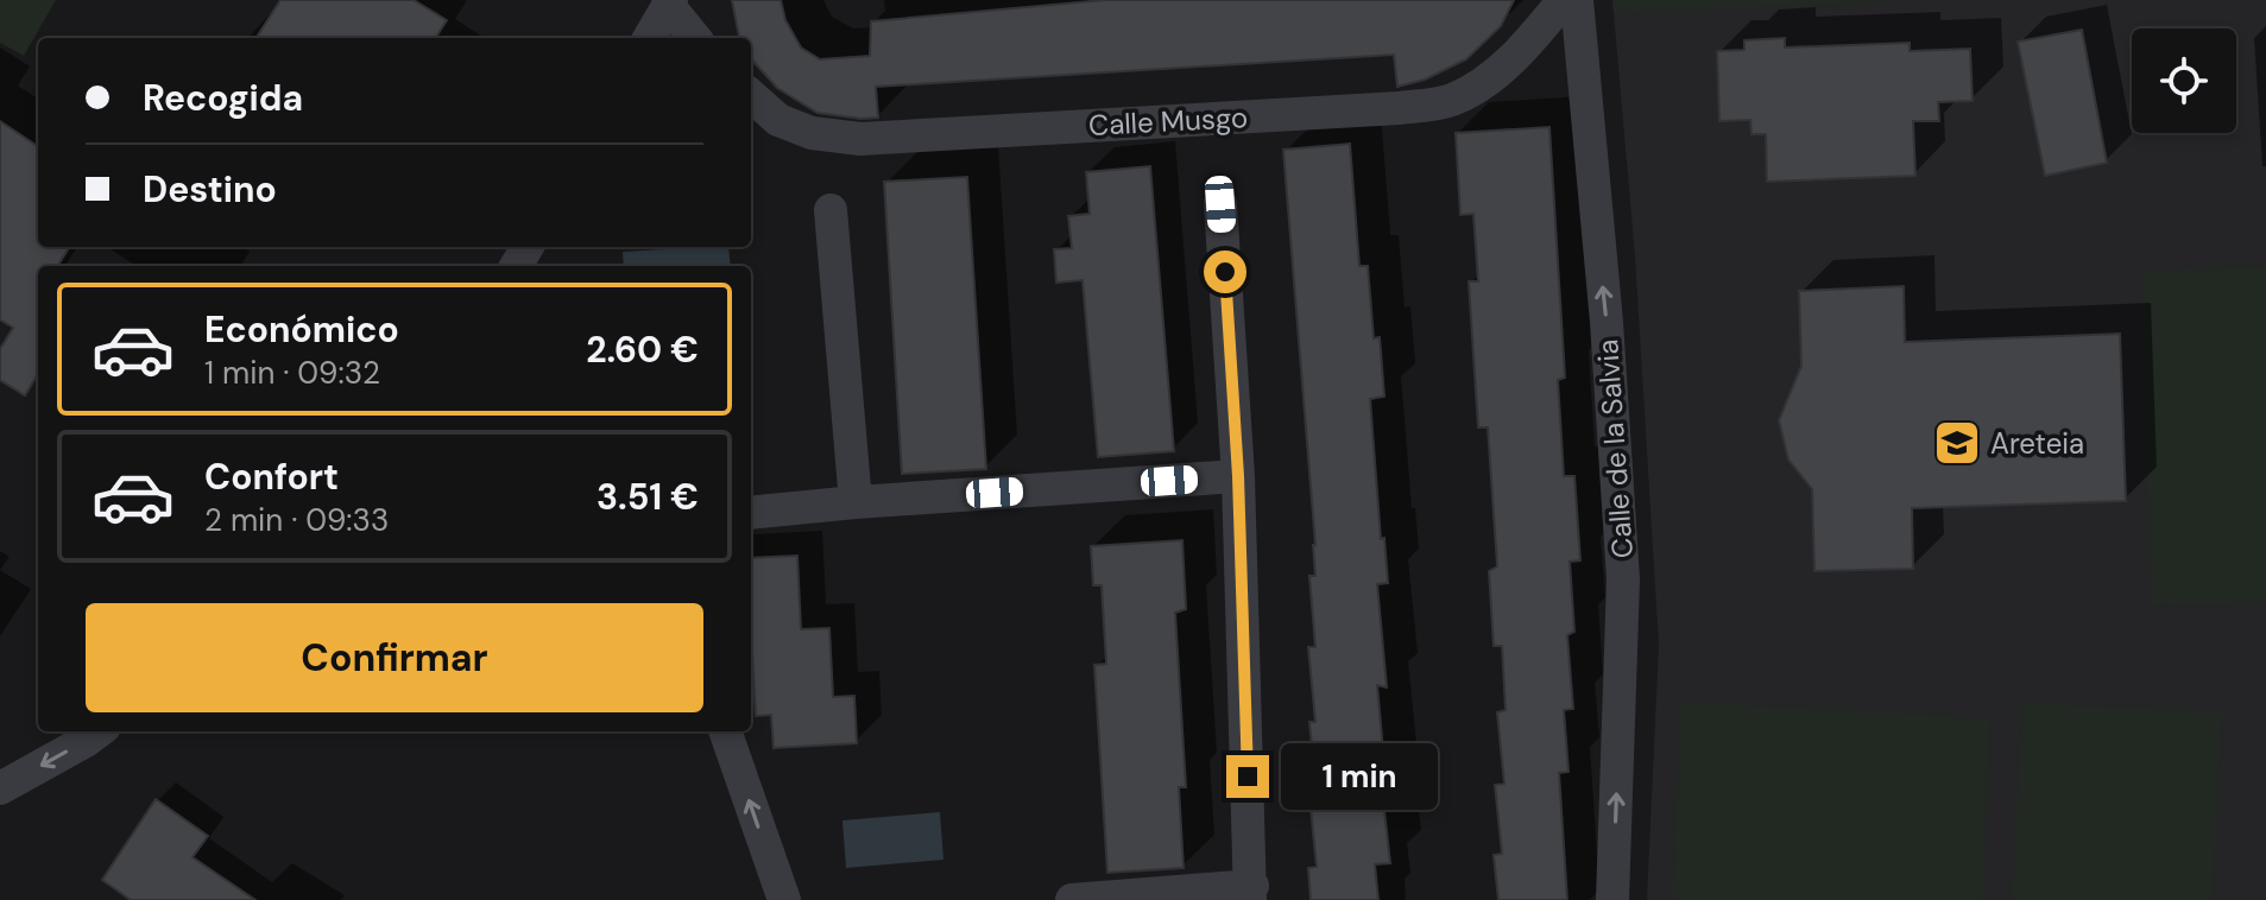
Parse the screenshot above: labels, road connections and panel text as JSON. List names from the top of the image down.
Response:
{
  "streets": {
    "street": ["Calle Musgo", "Calle de la Salvia"]
  },
  "one_way": ["Calle de la Salvia"],
  "places": {
    "school or university": ["Areteia"]
  },
  "page": {
    "banner": ["Recogida", "Destino"],
    "list": [
      {
        "name": "Económico",
        "note": "1 min · 09:32",
        "value": "2.60 €"
      },
      {
        "name": "Confort",
        "note": "2 min · 09:33",
        "value": "3.51 €"
      }
    ],
    "buttons": "Confirmar",
    "bubble": "1 min"
  }
}
